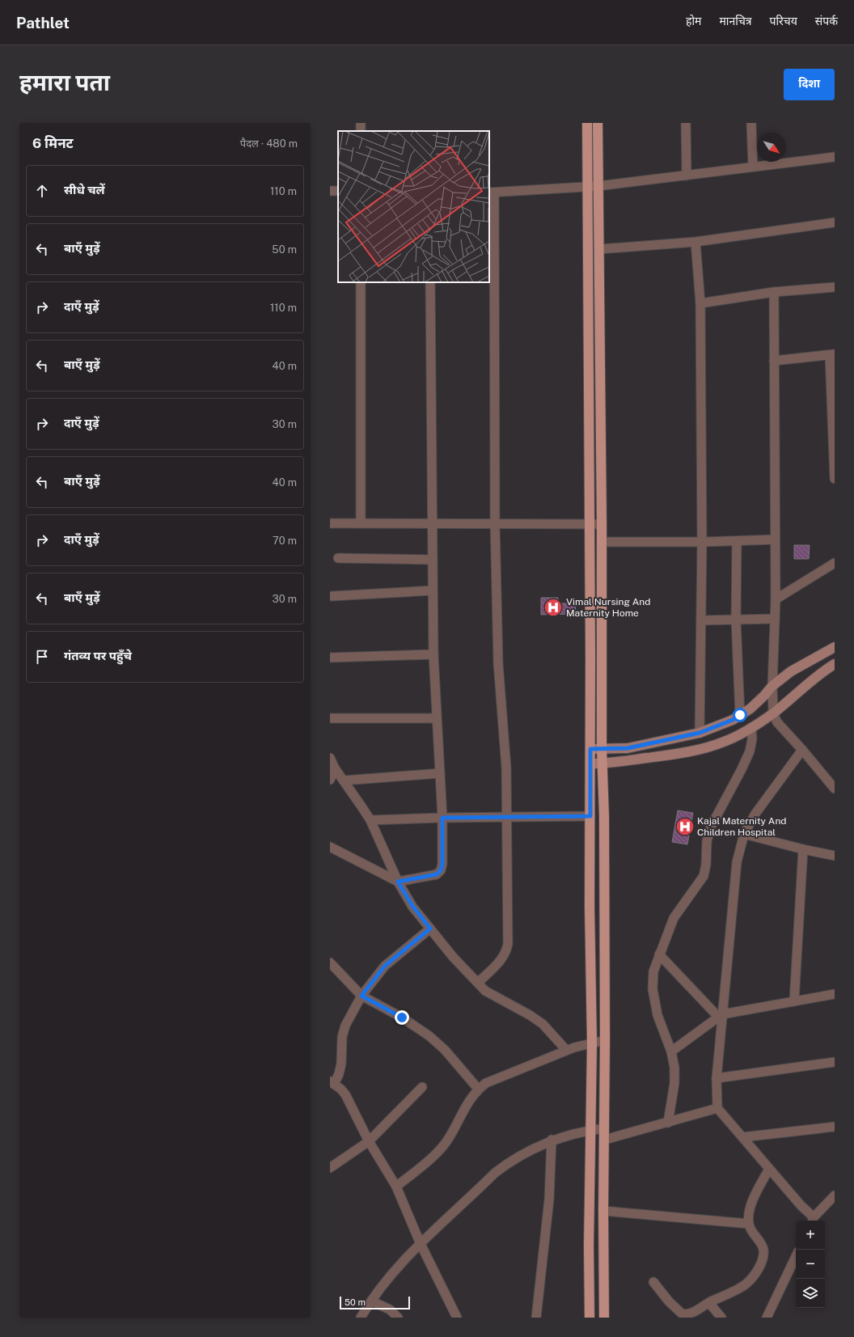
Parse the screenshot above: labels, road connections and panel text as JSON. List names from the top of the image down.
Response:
{
  "places": {
    "hospital": ["Vimal Nursing And Maternity Home", "Kajal Maternity And Children Hospital"]
  },
  "scale_bar": "50 m",
  "north": "bottom right",
  "page": {
    "header": "Pathlet",
    "nav": [
      "होम",
      "मानचित्र",
      "परिचय",
      "संपर्क"
    ],
    "title": "हमारा पता",
    "buttons": "दिशा",
    "heading": ["6 मिनट", "पैदल · 480 m"],
    "list": [
      ["सीधे चलें", "110 m"],
      ["बाएँ मुड़ें", "50 m"],
      ["दाएँ मुड़ें", "110 m"],
      ["बाएँ मुड़ें", "40 m"],
      ["दाएँ मुड़ें", "30 m"],
      ["बाएँ मुड़ें", "40 m"],
      ["दाएँ मुड़ें", "70 m"],
      ["बाएँ मुड़ें", "30 m"],
      "गंतव्य पर पहुँचे"
    ],
    "map_buttons": ["+", "−"],
    "scale": "50 m"
  }
}
